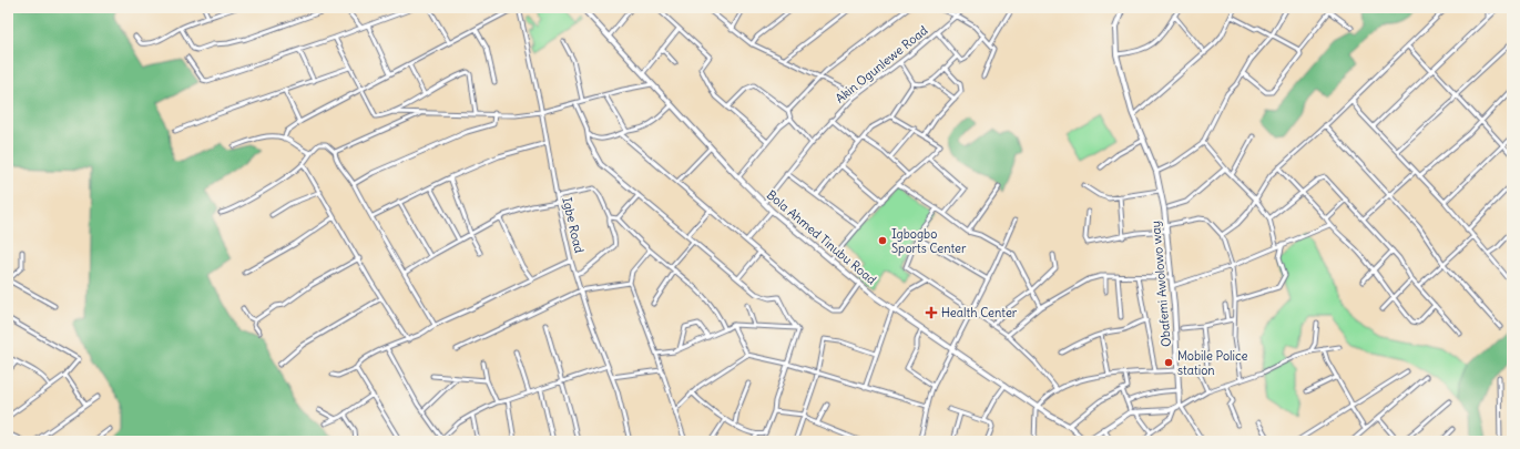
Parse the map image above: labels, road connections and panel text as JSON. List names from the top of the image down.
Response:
{
  "streets": {
    "main road": ["Bola Ahmed Tinubu Road", "Obafemi Awolowo way"],
    "street": ["Akin Ogunlewe Road", "Igbe Road"]
  },
  "crossings": [
    ["Akin Ogunlewe Road", "Bola Ahmed Tinubu Road"]
  ],
  "places": {
    "other": ["Igbogbo Sports Center", "Mobile Police station"],
    "health": ["Health Center"]
  }
}
